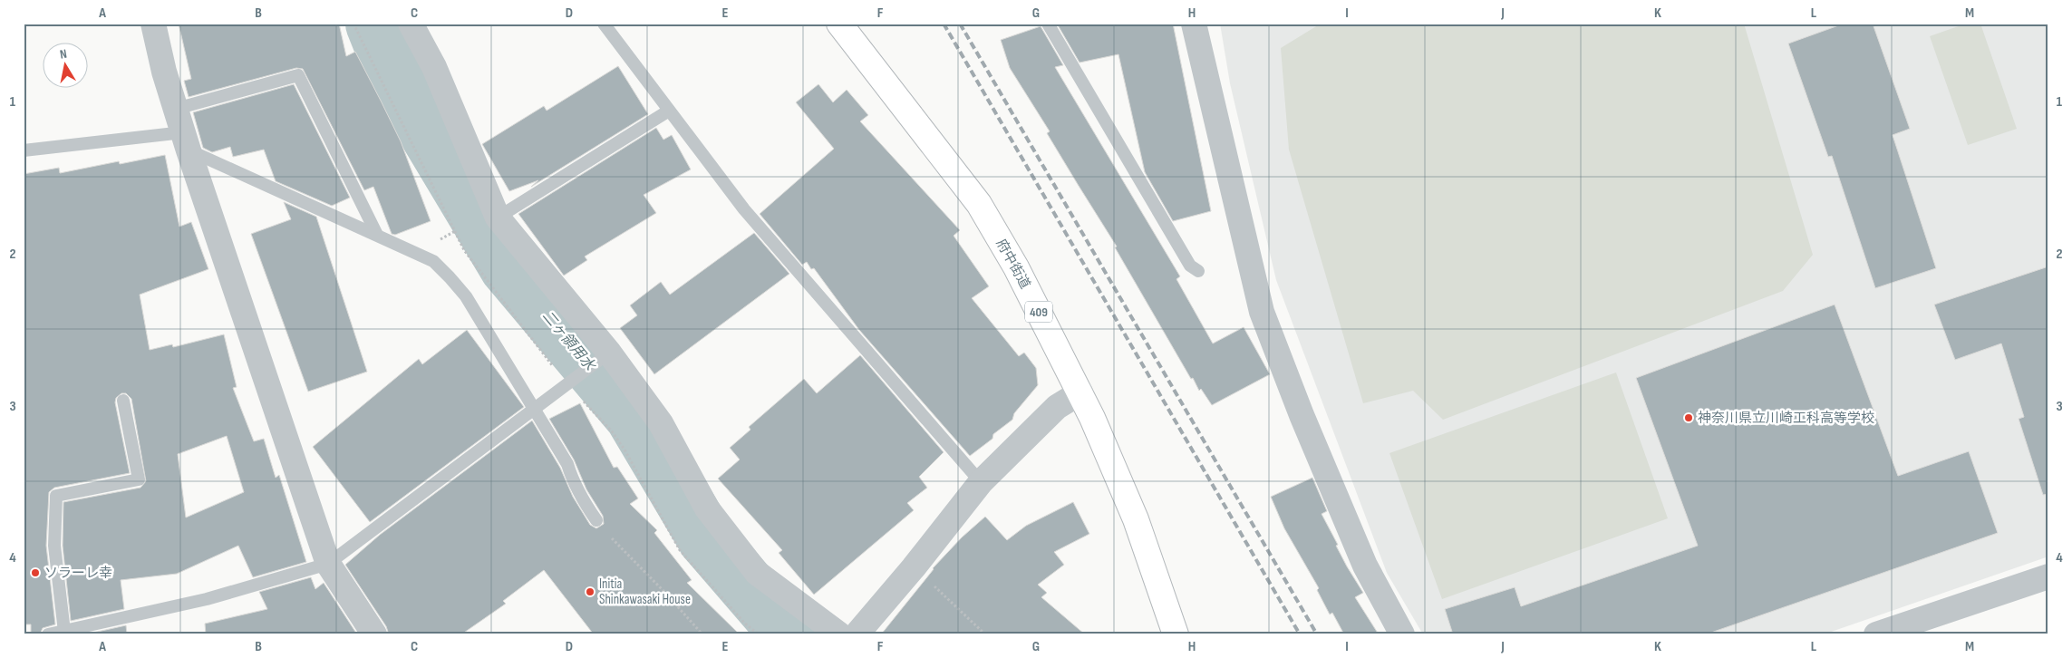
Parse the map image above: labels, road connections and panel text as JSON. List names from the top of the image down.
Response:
{
  "streets": {
    "highway": ["府中街道", "409"]
  },
  "water": ["二ヶ領用水"],
  "places": ["神奈川県立川崎工科高等学校", "ソラーレ幸", "Initia Shinkawasaki House"],
  "north": "top",
  "grid": {
    "columns": [
      "A",
      "B",
      "C",
      "D",
      "E",
      "F",
      "G",
      "H",
      "I",
      "J",
      "K",
      "L",
      "M"
    ],
    "rows": [
      "1",
      "2",
      "3",
      "4"
    ]
  }
}
